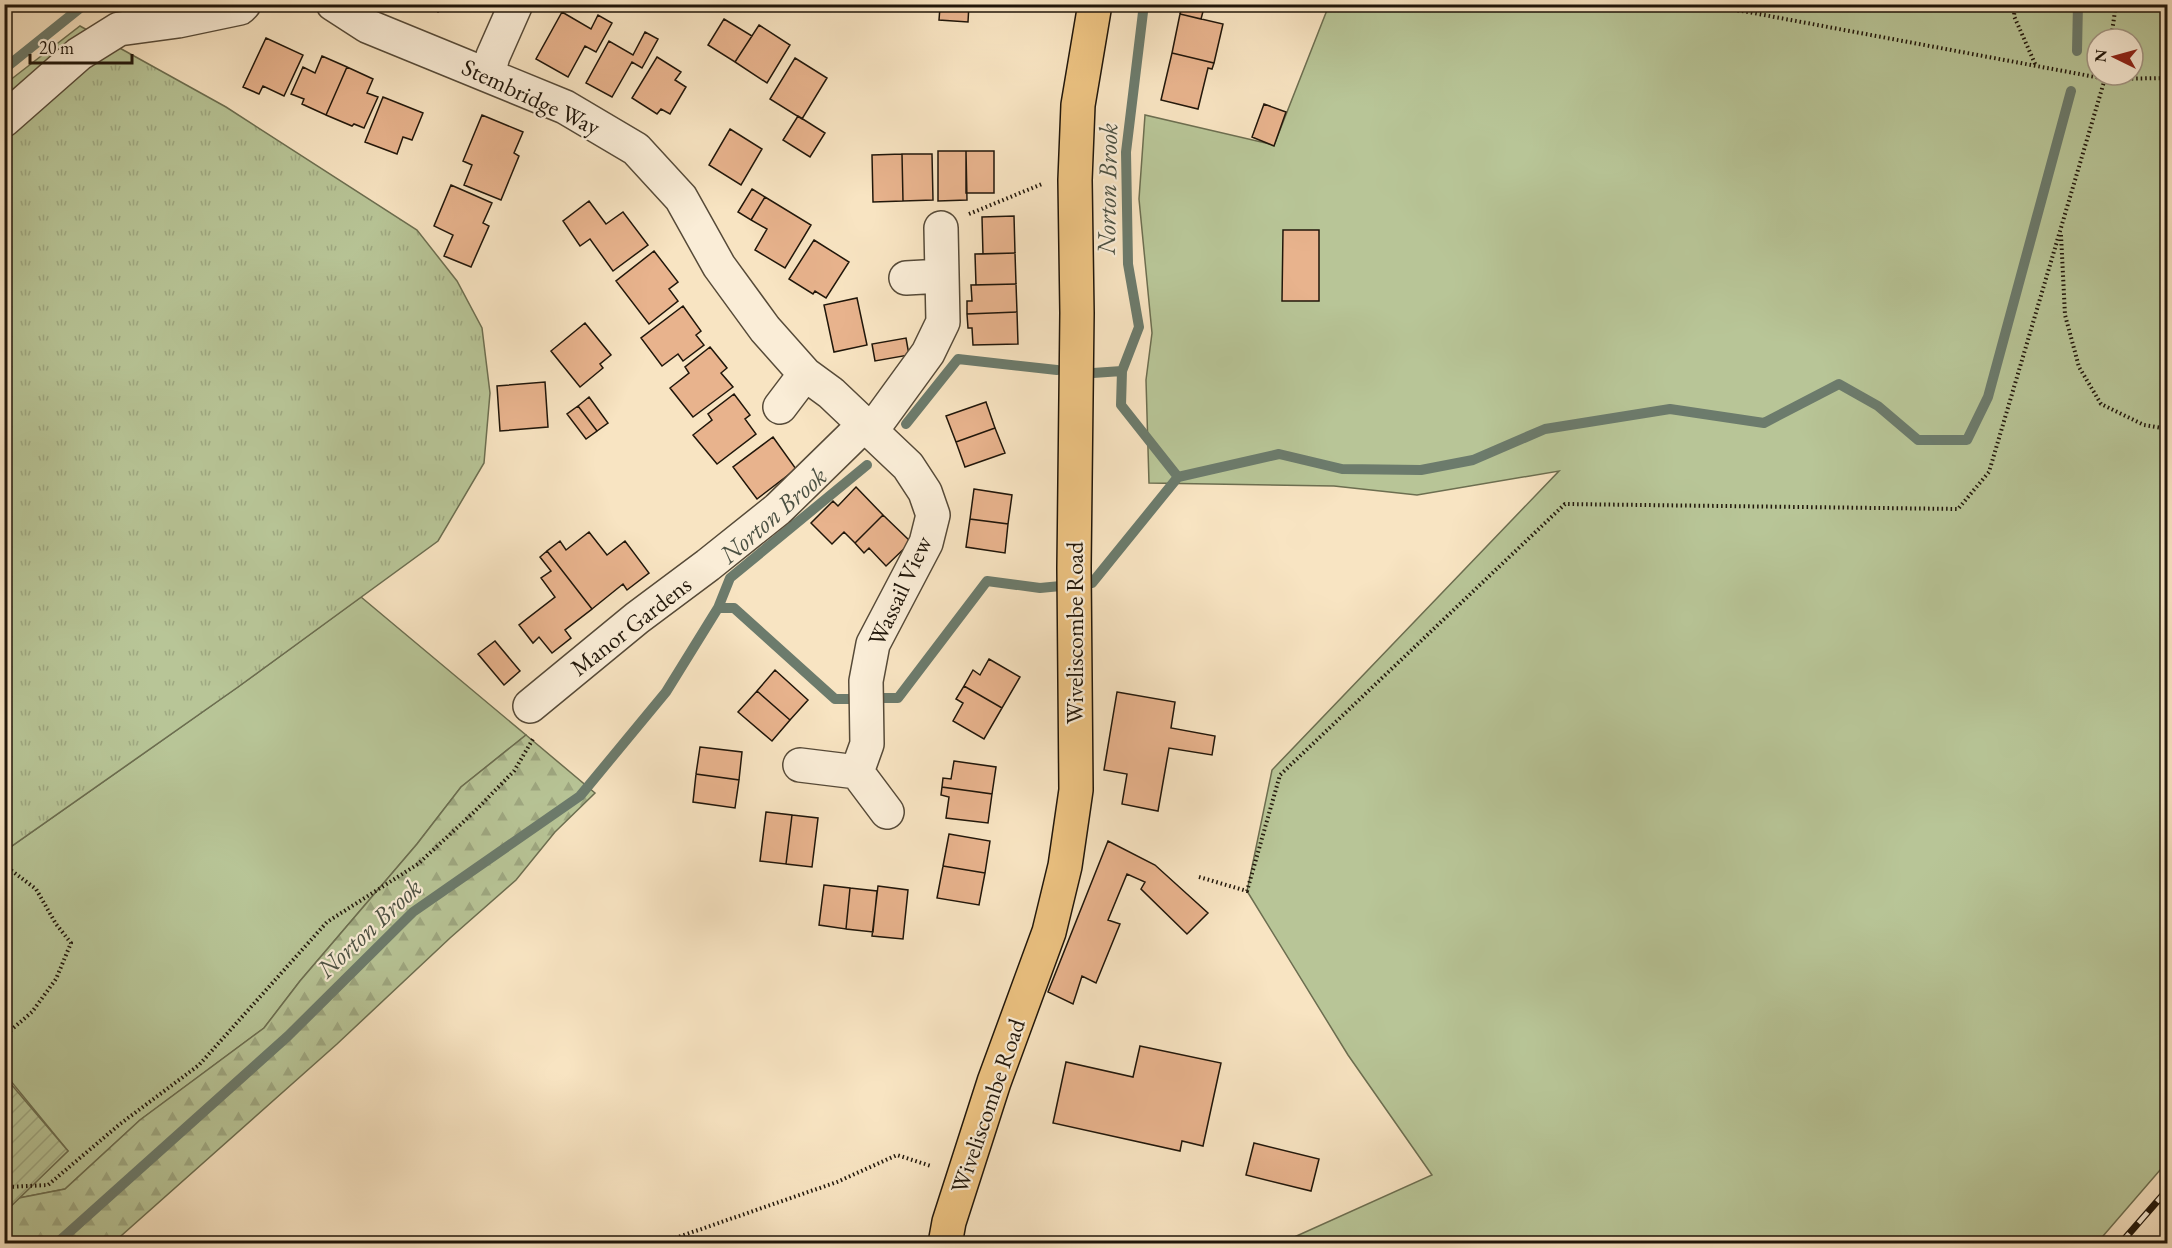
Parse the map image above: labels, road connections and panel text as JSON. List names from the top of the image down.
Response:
{
  "streets": {
    "main road": ["Wiveliscombe Road"],
    "street": ["Stembridge Way", "Wassail View", "Manor Gardens"]
  },
  "crossings": [
    ["Stembridge Way", "Wassail View"],
    ["Stembridge Way", "Manor Gardens"],
    ["Wassail View", "Manor Gardens"]
  ],
  "water": ["Norton Brook"],
  "scale_bar": "20 m",
  "north": "left"
}
